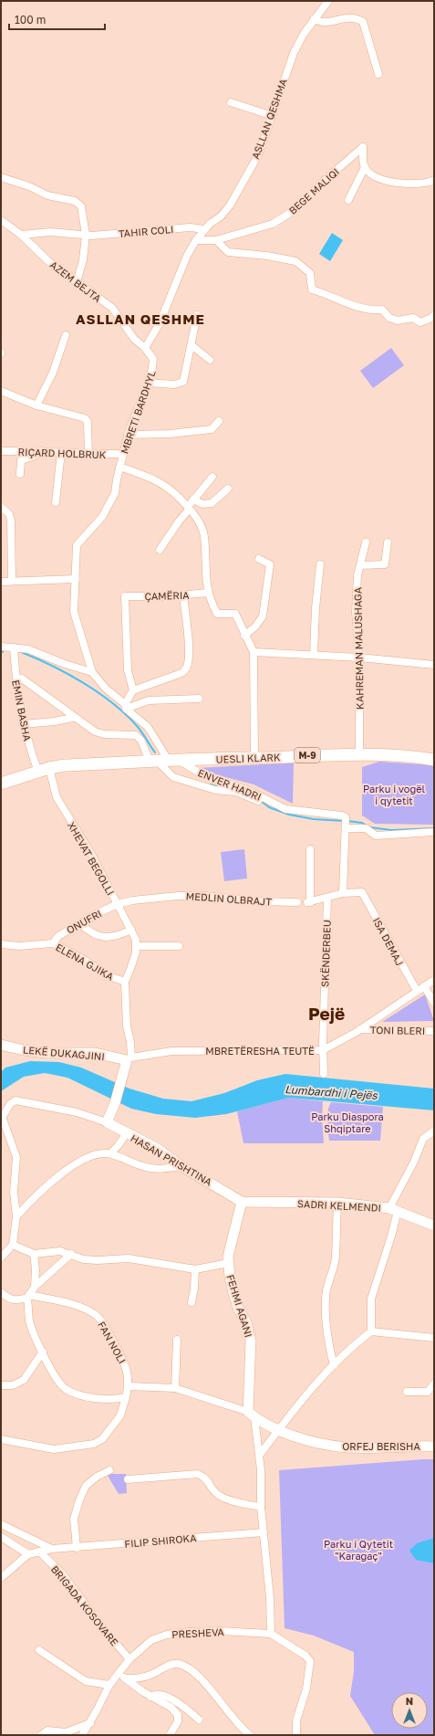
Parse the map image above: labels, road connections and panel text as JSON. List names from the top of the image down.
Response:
{
  "streets": {
    "main road": ["M-9", "UESLI KLARK"],
    "street": [
      "ASLLAN QESHMA",
      "BEGE MALIQI",
      "TAHIR COLI",
      "AZEM BEJTA",
      "MBRETI BARDHYL",
      "RIÇARD HOLBRUK",
      "ÇAMËRIA",
      "KAHREMAN MALUSHAGA",
      "EMIN BASHA",
      "ENVER HADRI",
      "XHEVAT BEGOLLI",
      "MEDLIN OLBRAJT",
      "ONUFRI",
      "ISA DEMAJ",
      "SKËNDERBEU",
      "ELENA GJIKA",
      "TONI BLERI",
      "MBRETËRESHA TEUTË",
      "LEKË DUKAGJINI",
      "HASAN PRISHTINA",
      "SADRI KELMENDI",
      "FEHMI AGANI",
      "FAN NOLI",
      "ORFEJ BERISHA",
      "FILIP SHIROKA",
      "BRIGADA KOSOVARE",
      "PRESHEVA"
    ]
  },
  "crossings": [
    ["ASLLAN QESHMA", "BEGE MALIQI"],
    ["ASLLAN QESHMA", "TAHIR COLI"],
    ["ASLLAN QESHMA", "AZEM BEJTA"],
    ["ASLLAN QESHMA", "MBRETI BARDHYL"],
    ["TAHIR COLI", "AZEM BEJTA"],
    ["AZEM BEJTA", "MBRETI BARDHYL"],
    ["MBRETI BARDHYL", "RIÇARD HOLBRUK"],
    ["MBRETI BARDHYL", "UESLI KLARK"],
    ["MBRETI BARDHYL", "ENVER HADRI"],
    ["KAHREMAN MALUSHAGA", "UESLI KLARK"],
    ["EMIN BASHA", "UESLI KLARK"],
    ["EMIN BASHA", "XHEVAT BEGOLLI"],
    ["UESLI KLARK", "ENVER HADRI"],
    ["UESLI KLARK", "XHEVAT BEGOLLI"],
    ["XHEVAT BEGOLLI", "MEDLIN OLBRAJT"],
    ["XHEVAT BEGOLLI", "ONUFRI"],
    ["XHEVAT BEGOLLI", "ELENA GJIKA"],
    ["XHEVAT BEGOLLI", "MBRETËRESHA TEUTË"],
    ["XHEVAT BEGOLLI", "LEKË DUKAGJINI"],
    ["MEDLIN OLBRAJT", "ONUFRI"],
    ["ONUFRI", "ELENA GJIKA"],
    ["ISA DEMAJ", "MBRETËRESHA TEUTË"],
    ["SKËNDERBEU", "MBRETËRESHA TEUTË"],
    ["TONI BLERI", "MBRETËRESHA TEUTË"],
    ["MBRETËRESHA TEUTË", "LEKË DUKAGJINI"],
    ["HASAN PRISHTINA", "SADRI KELMENDI"],
    ["HASAN PRISHTINA", "FEHMI AGANI"],
    ["SADRI KELMENDI", "FEHMI AGANI"],
    ["FEHMI AGANI", "ORFEJ BERISHA"],
    ["FEHMI AGANI", "FILIP SHIROKA"],
    ["FEHMI AGANI", "PRESHEVA"],
    ["FILIP SHIROKA", "BRIGADA KOSOVARE"],
    ["BRIGADA KOSOVARE", "PRESHEVA"]
  ],
  "districts": ["ASLLAN QESHME", "Pejë"],
  "water": ["Lumbardhi i Pejës"],
  "parks": ["Parku i vogël i qytetit", "Parku Diaspora Shqiptare", "Parku i Qytetit \"Karagaç\""],
  "scale_bar": "100 m",
  "north": "top"
}
